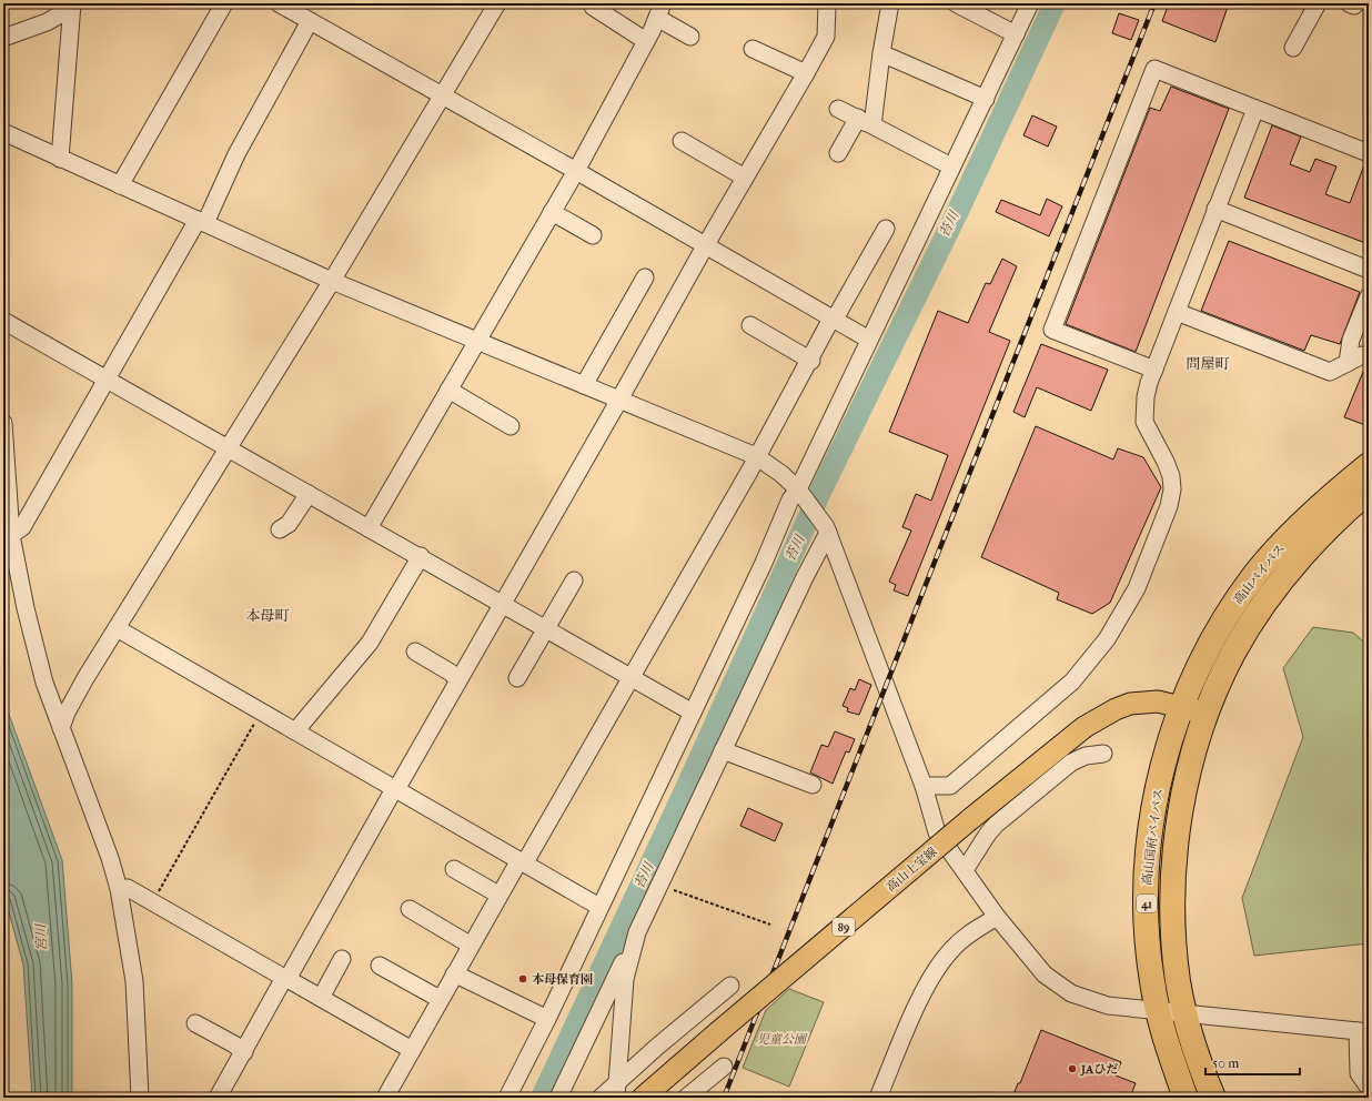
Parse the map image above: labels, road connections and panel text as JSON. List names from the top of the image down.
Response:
{
  "streets": {
    "highway": ["高山バイパス", "高山国府バイパス", "41"],
    "main road": ["高山上宝線", "89"]
  },
  "crossings": [
    ["高山バイパス", "高山国府バイパス"],
    ["高山バイパス", "高山上宝線"],
    ["高山国府バイパス", "高山上宝線"]
  ],
  "districts": ["問屋町", "本母町"],
  "water": ["苔川", "宮川"],
  "parks": ["児童公園"],
  "places": ["本母保育園", "JAひだ"],
  "scale_bar": "50 m"
}
